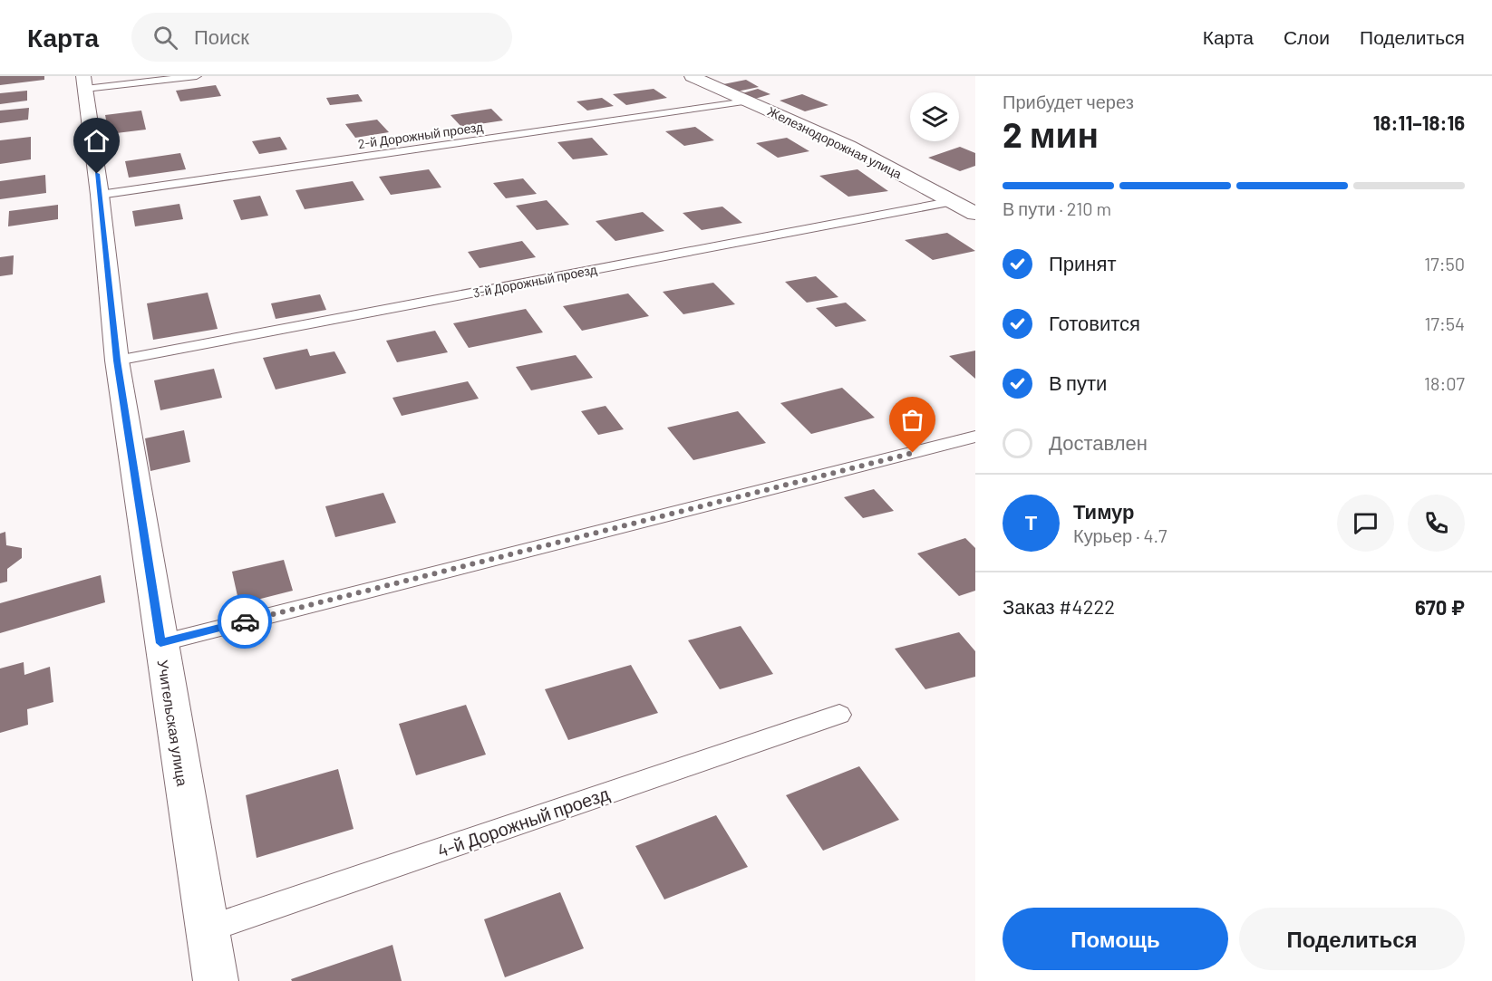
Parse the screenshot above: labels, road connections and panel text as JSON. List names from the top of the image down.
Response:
{
  "streets": {
    "street": ["Железнодорожная улица", "Учительская улица"],
    "lane": ["2-й Дорожный проезд", "3-й Дорожный проезд", "4-й Дорожный проезд"]
  },
  "crossings": [
    ["2-й Дорожный проезд", "Железнодорожная улица"],
    ["2-й Дорожный проезд", "Учительская улица"],
    ["Железнодорожная улица", "3-й Дорожный проезд"],
    ["3-й Дорожный проезд", "Учительская улица"],
    ["Учительская улица", "4-й Дорожный проезд"]
  ],
  "page": {
    "header": "Карта",
    "search": "Поиск",
    "nav": ["Карта", "Слои", "Поделиться"],
    "heading": ["2 мин", "Прибудет через", "18:11–18:16"],
    "panel": [
      "Тимур",
      "Курьер · 4.7",
      "Заказ #4222",
      "670 ₽"
    ],
    "bar": "В пути · 210 m",
    "list": [
      ["Принят", "17:50"],
      ["Готовится", "17:54"],
      ["В пути", "18:07"],
      "Доставлен"
    ],
    "round": "Т",
    "buttons": ["Помощь", "Поделиться"]
  }
}
